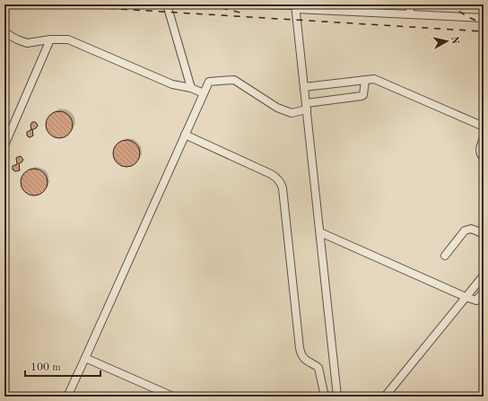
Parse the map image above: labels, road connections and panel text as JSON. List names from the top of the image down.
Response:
{
  "scale_bar": "100 m",
  "north": "right"
}
